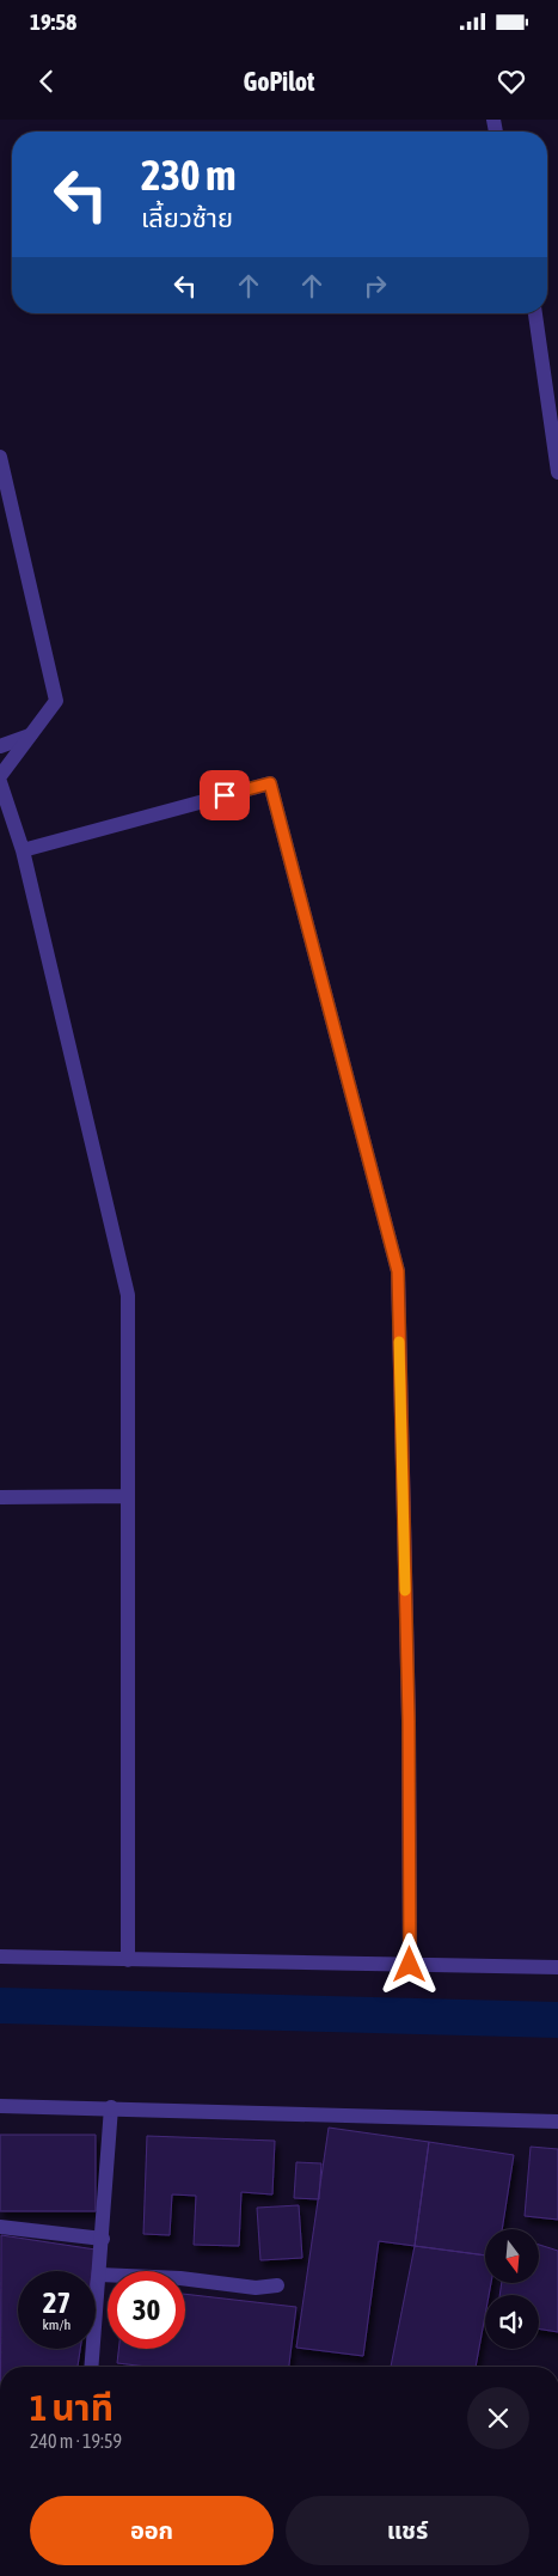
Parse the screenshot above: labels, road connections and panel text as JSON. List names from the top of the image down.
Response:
{
  "north": "bottom",
  "page": {
    "status": "19:58",
    "header": "GoPilot",
    "turn": ["230 m", "เลี้ยวซ้าย"],
    "speed": "27 km/h",
    "limit": "30",
    "heading": ["1 นาที", "240 m · 19:59"],
    "buttons": ["ออก", "แชร์"]
  }
}
